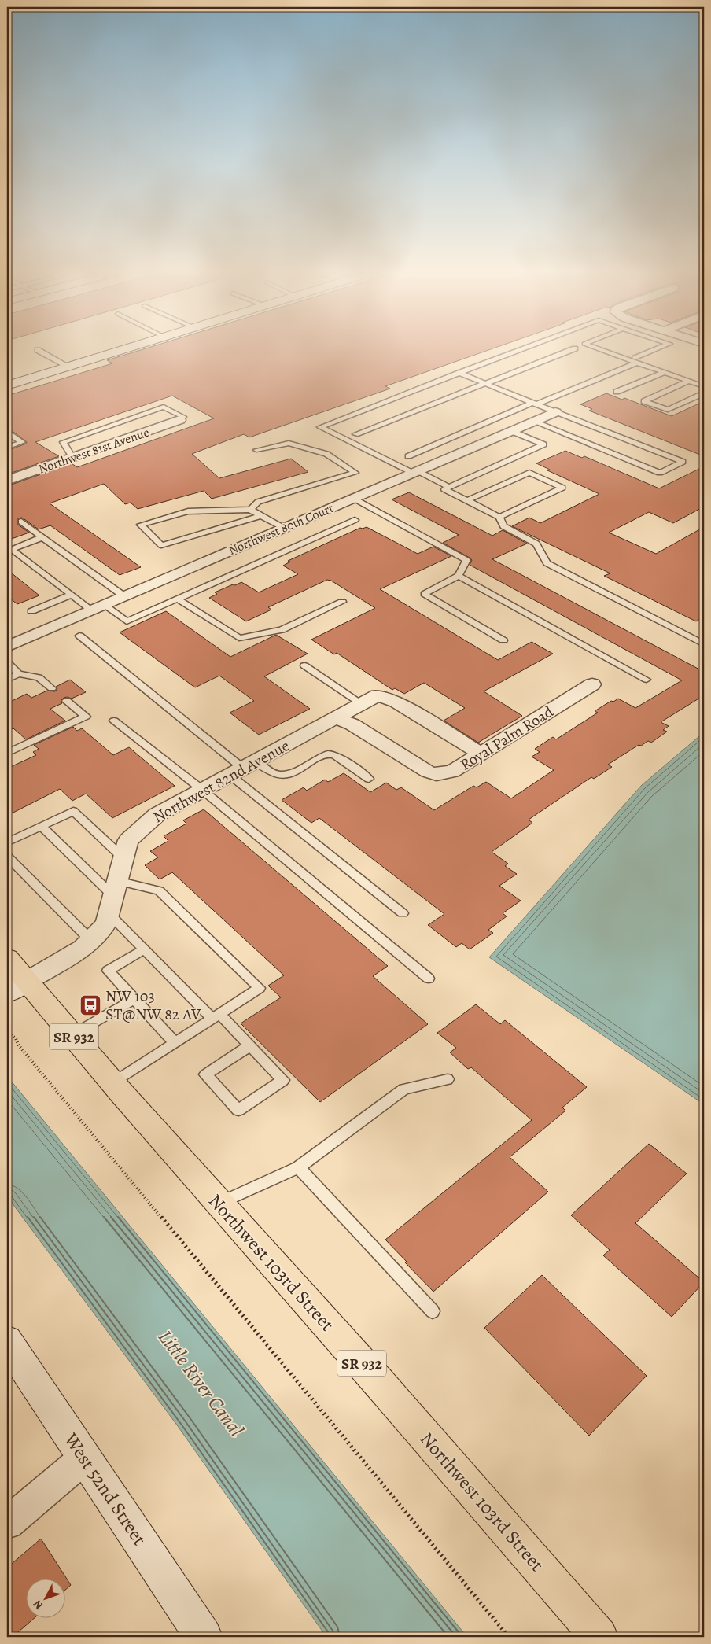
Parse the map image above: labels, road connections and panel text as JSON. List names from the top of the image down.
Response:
{
  "streets": {
    "main road": ["SR 932", "Northwest 103rd Street"],
    "street": [
      "Northwest 81st Avenue",
      "Northwest 80th Court",
      "Royal Palm Road",
      "Northwest 82nd Avenue",
      "West 52nd Street"
    ]
  },
  "crossings": [
    ["Royal Palm Road", "Northwest 82nd Avenue"],
    ["Northwest 82nd Avenue", "Northwest 103rd Street"]
  ],
  "water": ["Little River Canal"],
  "places": {
    "bus stop": ["NW 103 ST@NW 82 AV"]
  },
  "north": "bottom left"
}
